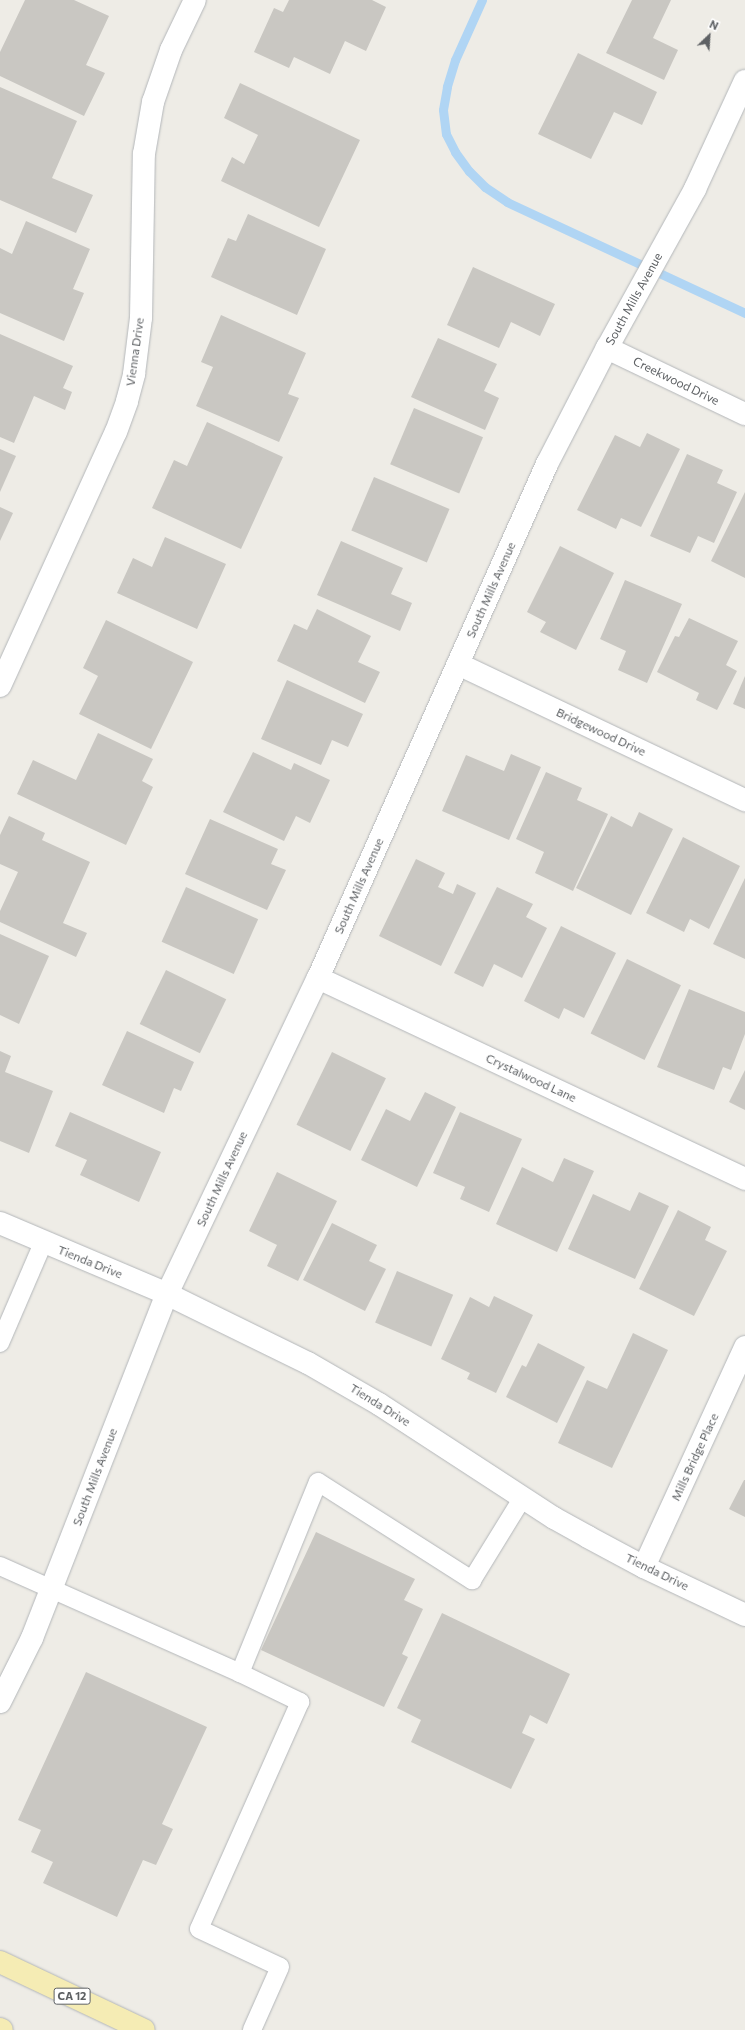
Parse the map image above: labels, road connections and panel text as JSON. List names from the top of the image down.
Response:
{
  "streets": {
    "main road": ["CA 12"],
    "street": [
      "South Mills Avenue",
      "Vienna Drive",
      "Creekwood Drive",
      "Bridgewood Drive",
      "Crystalwood Lane",
      "Tienda Drive",
      "Mills Bridge Place"
    ]
  },
  "crossings": [
    ["South Mills Avenue", "Creekwood Drive"],
    ["South Mills Avenue", "Bridgewood Drive"],
    ["South Mills Avenue", "Crystalwood Lane"],
    ["South Mills Avenue", "Tienda Drive"],
    ["Tienda Drive", "Mills Bridge Place"]
  ],
  "north": "top right"
}
